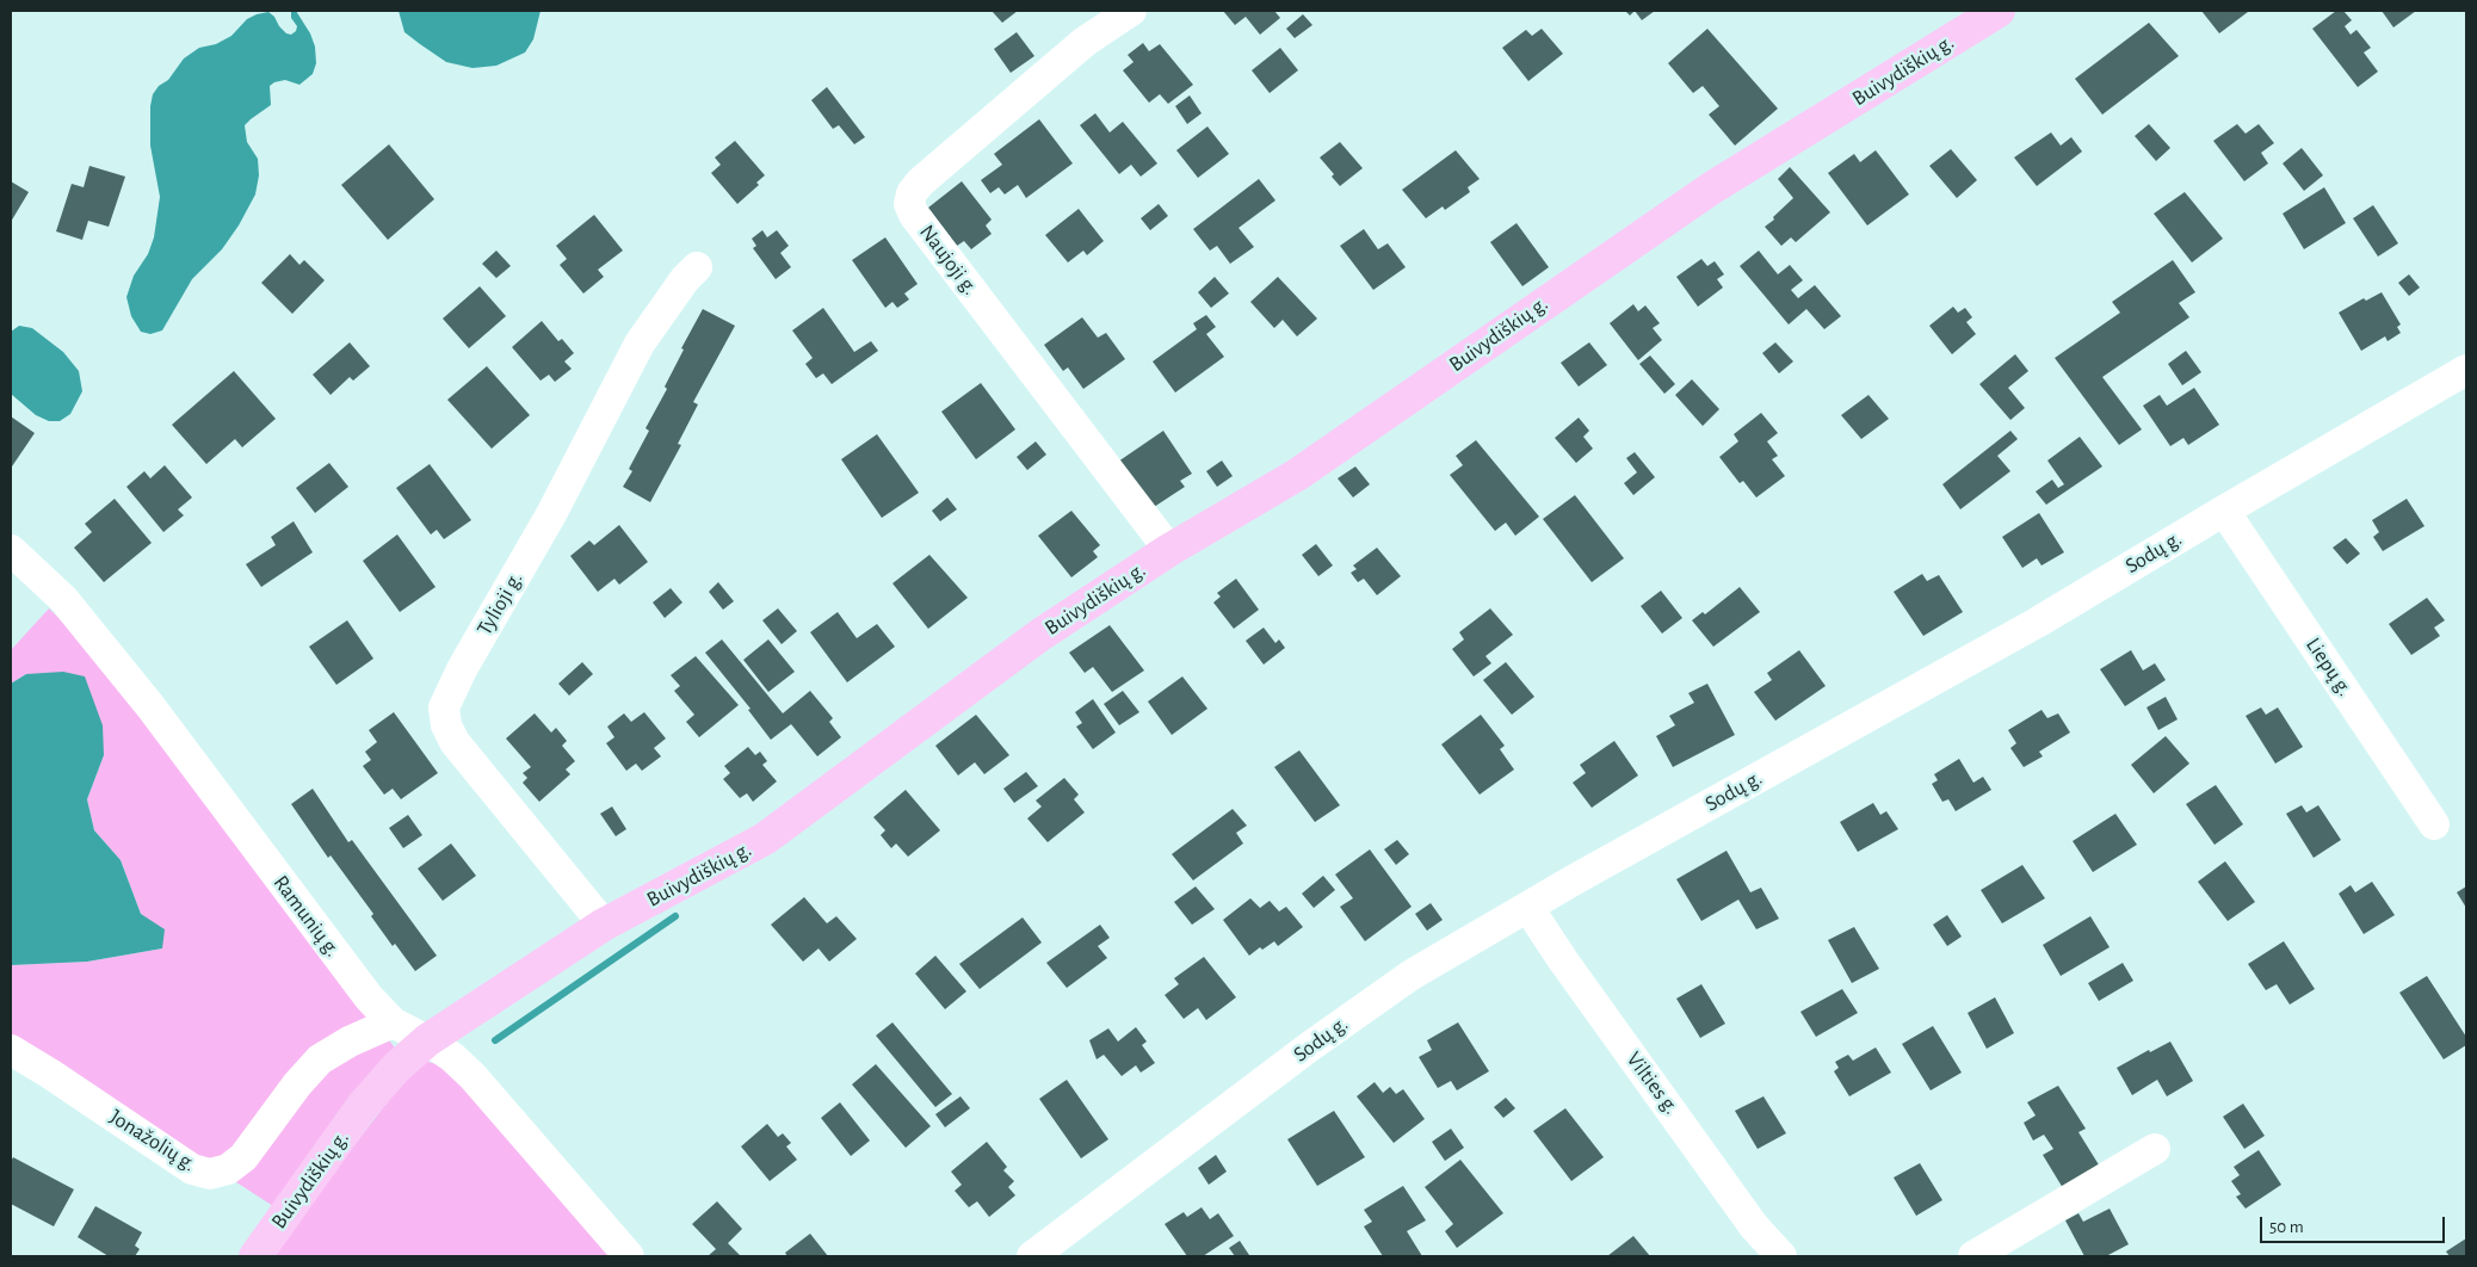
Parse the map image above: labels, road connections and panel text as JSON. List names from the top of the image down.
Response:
{
  "streets": {
    "main road": ["Buivydiškių g."],
    "street": [
      "Naujoji g.",
      "Sodų g.",
      "Tylioji g.",
      "Liepų g.",
      "Ramunių g.",
      "Vilties g.",
      "Jonažolių g."
    ]
  },
  "crossings": [
    ["Buivydiškių g.", "Naujoji g."],
    ["Buivydiškių g.", "Tylioji g."],
    ["Buivydiškių g.", "Ramunių g."],
    ["Sodų g.", "Liepų g."],
    ["Sodų g.", "Vilties g."],
    ["Ramunių g.", "Jonažolių g."]
  ],
  "scale_bar": "50 m"
}
